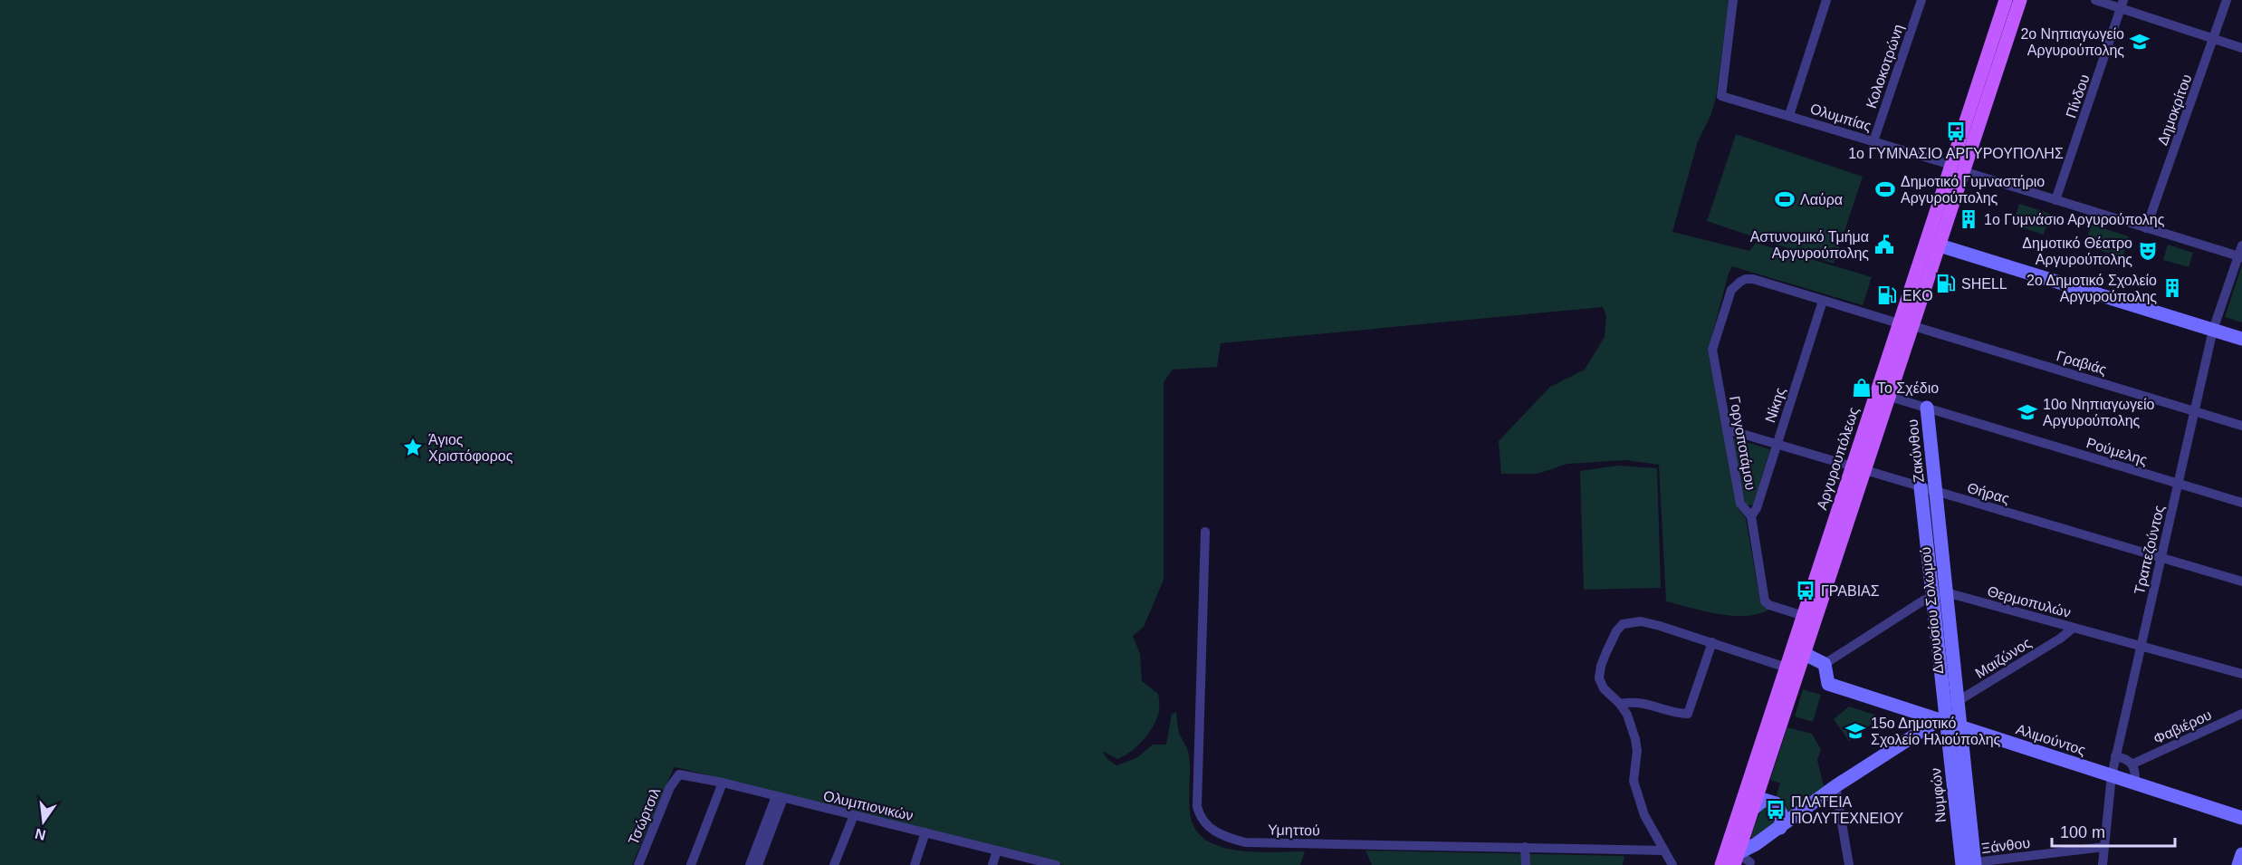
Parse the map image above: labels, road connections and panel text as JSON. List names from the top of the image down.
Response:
{
  "streets": {
    "main road": ["Αργυρουπόλεως"],
    "street": [
      "Κολοκοτρώνη",
      "Πίνδου",
      "Δημοκρίτου",
      "Ολυμπίας",
      "Γραβιάς",
      "Νίκης",
      "Γοργοποτάμου",
      "Ζακύνθου",
      "Ρούμελης",
      "Θήρας",
      "Τραπεζούντος",
      "Θερμοπυλών",
      "Διονυσίου Σολωμού",
      "Μαιζώνος",
      "Φαβιέρου",
      "Αλιμούντος",
      "Νυμφών",
      "Ολυμπιονικών",
      "Τσώρτσιλ",
      "Υμηττού",
      "Ξάνθου"
    ]
  },
  "crossings": [
    ["Κολοκοτρώνη", "Ολυμπίας"],
    ["Πίνδου", "Ολυμπίας"],
    ["Δημοκρίτου", "Ολυμπίας"],
    ["Ολυμπίας", "Αργυρουπόλεως"],
    ["Ολυμπίας", "Τραπεζούντος"],
    ["Γραβιάς", "Νίκης"],
    ["Γραβιάς", "Γοργοποτάμου"],
    ["Γραβιάς", "Αργυρουπόλεως"],
    ["Γραβιάς", "Τραπεζούντος"],
    ["Νίκης", "Γοργοποτάμου"],
    ["Νίκης", "Θήρας"],
    ["Γοργοποτάμου", "Αργυρουπόλεως"],
    ["Γοργοποτάμου", "Θήρας"],
    ["Ζακύνθου", "Ρούμελης"],
    ["Ζακύνθου", "Θήρας"],
    ["Ζακύνθου", "Διονυσίου Σολωμού"],
    ["Ρούμελης", "Αργυρουπόλεως"],
    ["Ρούμελης", "Τραπεζούντος"],
    ["Αργυρουπόλεως", "Θήρας"],
    ["Θήρας", "Τραπεζούντος"],
    ["Θήρας", "Διονυσίου Σολωμού"],
    ["Τραπεζούντος", "Θερμοπυλών"],
    ["Τραπεζούντος", "Αλιμούντος"],
    ["Τραπεζούντος", "Ξάνθου"],
    ["Θερμοπυλών", "Διονυσίου Σολωμού"],
    ["Θερμοπυλών", "Μαιζώνος"],
    ["Διονυσίου Σολωμού", "Μαιζώνος"],
    ["Διονυσίου Σολωμού", "Αλιμούντος"],
    ["Διονυσίου Σολωμού", "Νυμφών"],
    ["Μαιζώνος", "Αλιμούντος"],
    ["Μαιζώνος", "Νυμφών"],
    ["Αλιμούντος", "Νυμφών"],
    ["Νυμφών", "Ξάνθου"],
    ["Ολυμπιονικών", "Τσώρτσιλ"]
  ],
  "places": {
    "school or university": ["2ο Νηπιαγωγείο Αργυρούπολης", "10ο Νηπιαγωγείο Αργυρούπολης", "15ο Δημοτικό Σχολείο Ηλιούπολης"],
    "bus stop": ["1ο ΓΥΜΝΑΣΙΟ ΑΡΓΥΡΟΥΠΟΛΗΣ", "ΓΡΑΒΙΑΣ", "ΠΛΑΤΕΙΑ ΠΟΛΥΤΕΧΝΕΙΟΥ"],
    "sports": ["Δημοτικό Γυμναστήριο Αργυρούπολης", "Λαύρα"],
    "building": ["1ο Γυμνάσιο Αργυρούπολης", "2ο Δημοτικό Σχολείο Αργυρούπολης"],
    "public building": ["Αστυνομικό Τμήμα Αργυρούπολης"],
    "theatre": ["Δημοτικό Θέατρο Αργυρούπολης"],
    "fuel station": ["SHELL", "EKO"],
    "shop": ["Το Σχέδιο"],
    "place": ["Άγιος Χριστόφορος"]
  },
  "scale_bar": "100 m",
  "north": "bottom"
}
